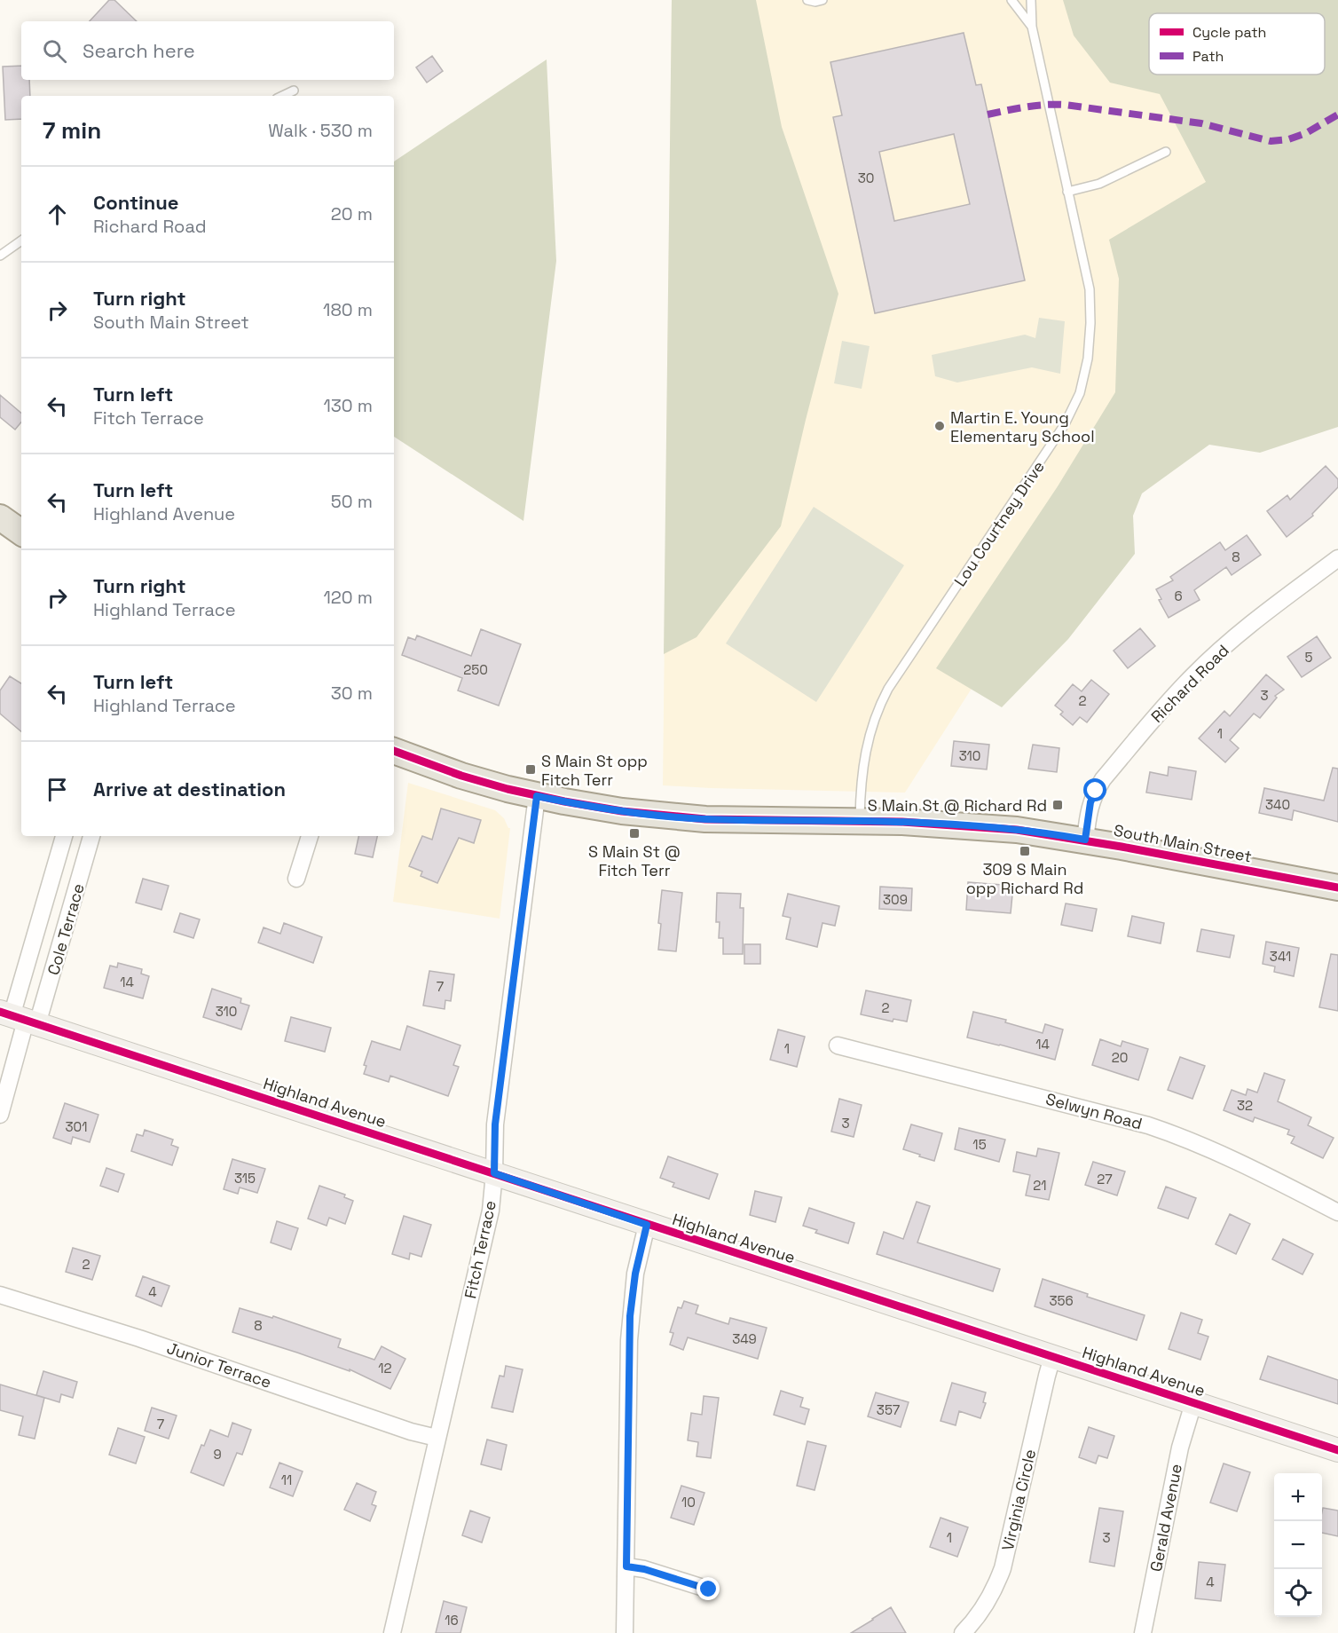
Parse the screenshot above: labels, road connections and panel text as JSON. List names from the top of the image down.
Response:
{
  "streets": {
    "main road": ["South Main Street"],
    "street": [
      "Richard Road",
      "Cole Terrace",
      "Highland Avenue",
      "Selwyn Road",
      "Fitch Terrace",
      "Junior Terrace",
      "Virginia Circle",
      "Gerald Avenue"
    ],
    "lane": ["Lou Courtney Drive"]
  },
  "crossings": [
    ["Lou Courtney Drive", "South Main Street"],
    ["Richard Road", "South Main Street"],
    ["South Main Street", "Fitch Terrace"],
    ["Cole Terrace", "Highland Avenue"],
    ["Highland Avenue", "Fitch Terrace"],
    ["Highland Avenue", "Virginia Circle"],
    ["Highland Avenue", "Gerald Avenue"],
    ["Fitch Terrace", "Junior Terrace"]
  ],
  "places": {
    "other": ["Martin E. Young Elementary School"],
    "transit": [
      "S Main St opp Fitch Terr",
      "S Main St @ Richard Rd",
      "S Main St @ Fitch Terr",
      "309 S Main opp Richard Rd"
    ]
  },
  "house_numbers": [
    "30",
    "8",
    "6",
    "5",
    "250",
    "3",
    "2",
    "1",
    "310",
    "340",
    "309",
    "341",
    "14",
    "7",
    "2",
    "310",
    "14",
    "1",
    "20",
    "32",
    "3",
    "301",
    "15",
    "315",
    "27",
    "21",
    "2",
    "4",
    "356",
    "8",
    "349",
    "12",
    "357",
    "7",
    "9",
    "11",
    "10",
    "1",
    "3",
    "4",
    "16"
  ],
  "legend": ["Cycle path", "Path"],
  "page": {
    "search": "Search here",
    "heading": ["7 min", "Walk · 530 m"],
    "list": [
      ["Continue", "Richard Road", "20 m"],
      ["Turn right", "South Main Street", "180 m"],
      ["Turn left", "Fitch Terrace", "130 m"],
      ["Turn left", "Highland Avenue", "50 m"],
      ["Turn right", "Highland Terrace", "120 m"],
      ["Turn left", "Highland Terrace", "30 m"],
      "Arrive at destination"
    ],
    "map_buttons": ["+", "−"]
  }
}
